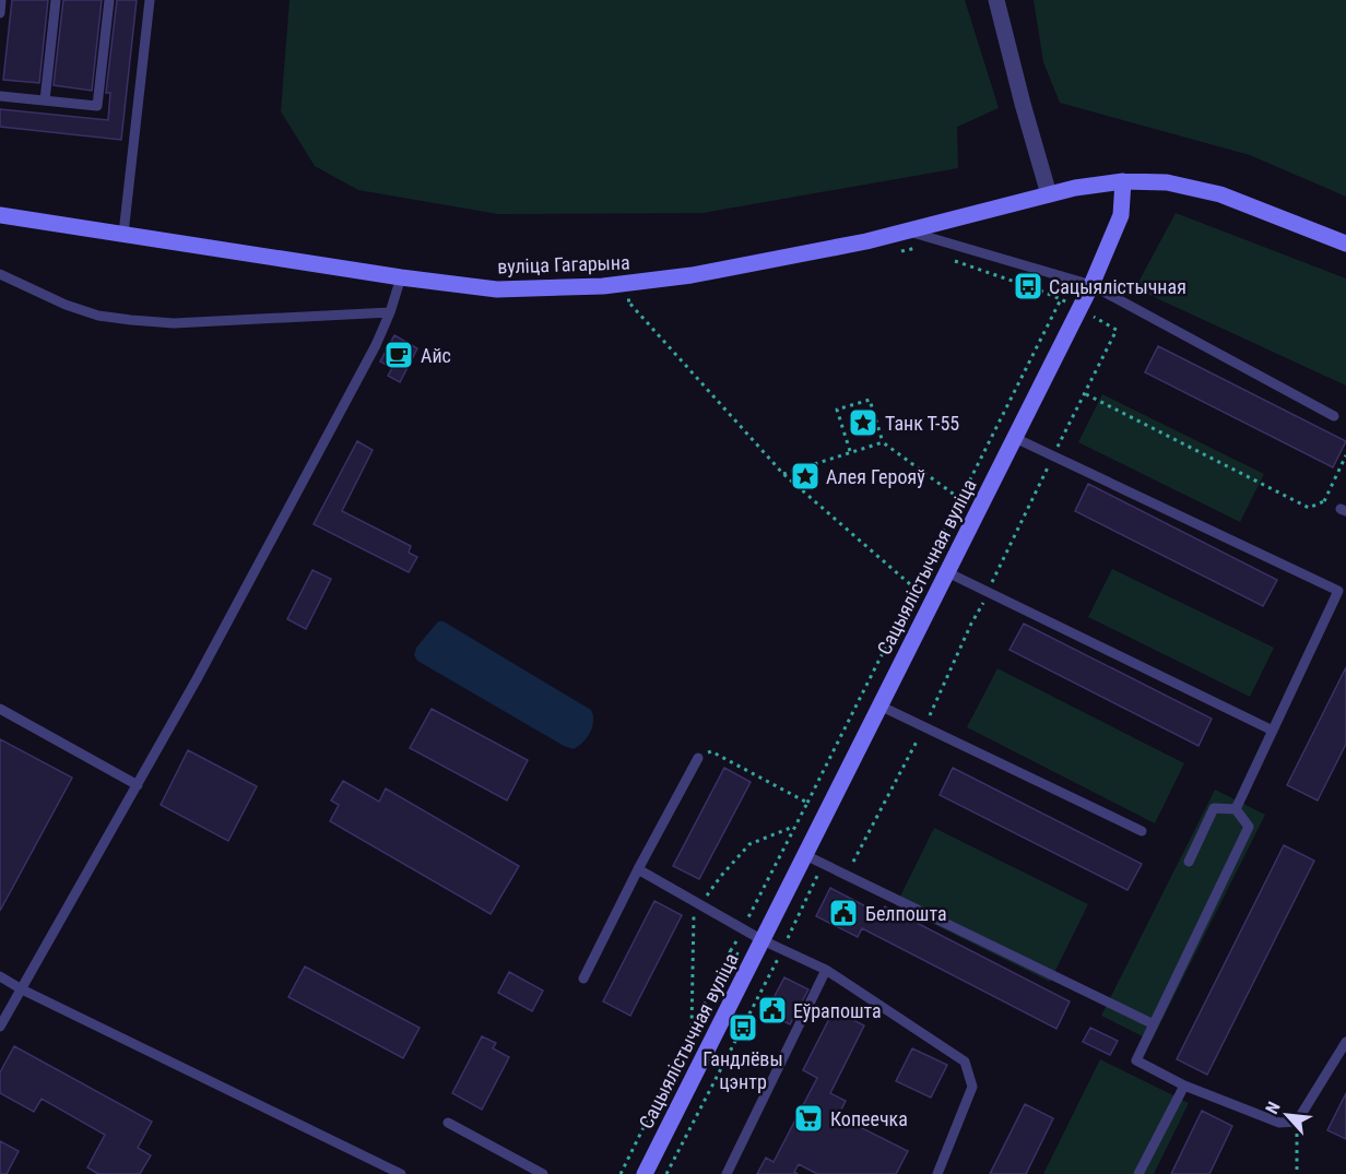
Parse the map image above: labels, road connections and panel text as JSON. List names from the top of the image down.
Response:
{
  "streets": {
    "main road": ["вуліца Гагарына", "Сацыялістычная вуліца"]
  },
  "crossings": [
    ["вуліца Гагарына", "Сацыялістычная вуліца"]
  ],
  "places": {
    "bus stop": ["Сацыялістычная", "Гандлёвы цэнтр"],
    "cafe": ["Айс"],
    "place": ["Танк Т-55", "Алея Герояў"],
    "public building": ["Белпошта", "Еўрапошта"],
    "supermarket": ["Копеечка"]
  },
  "north": "top left"
}
